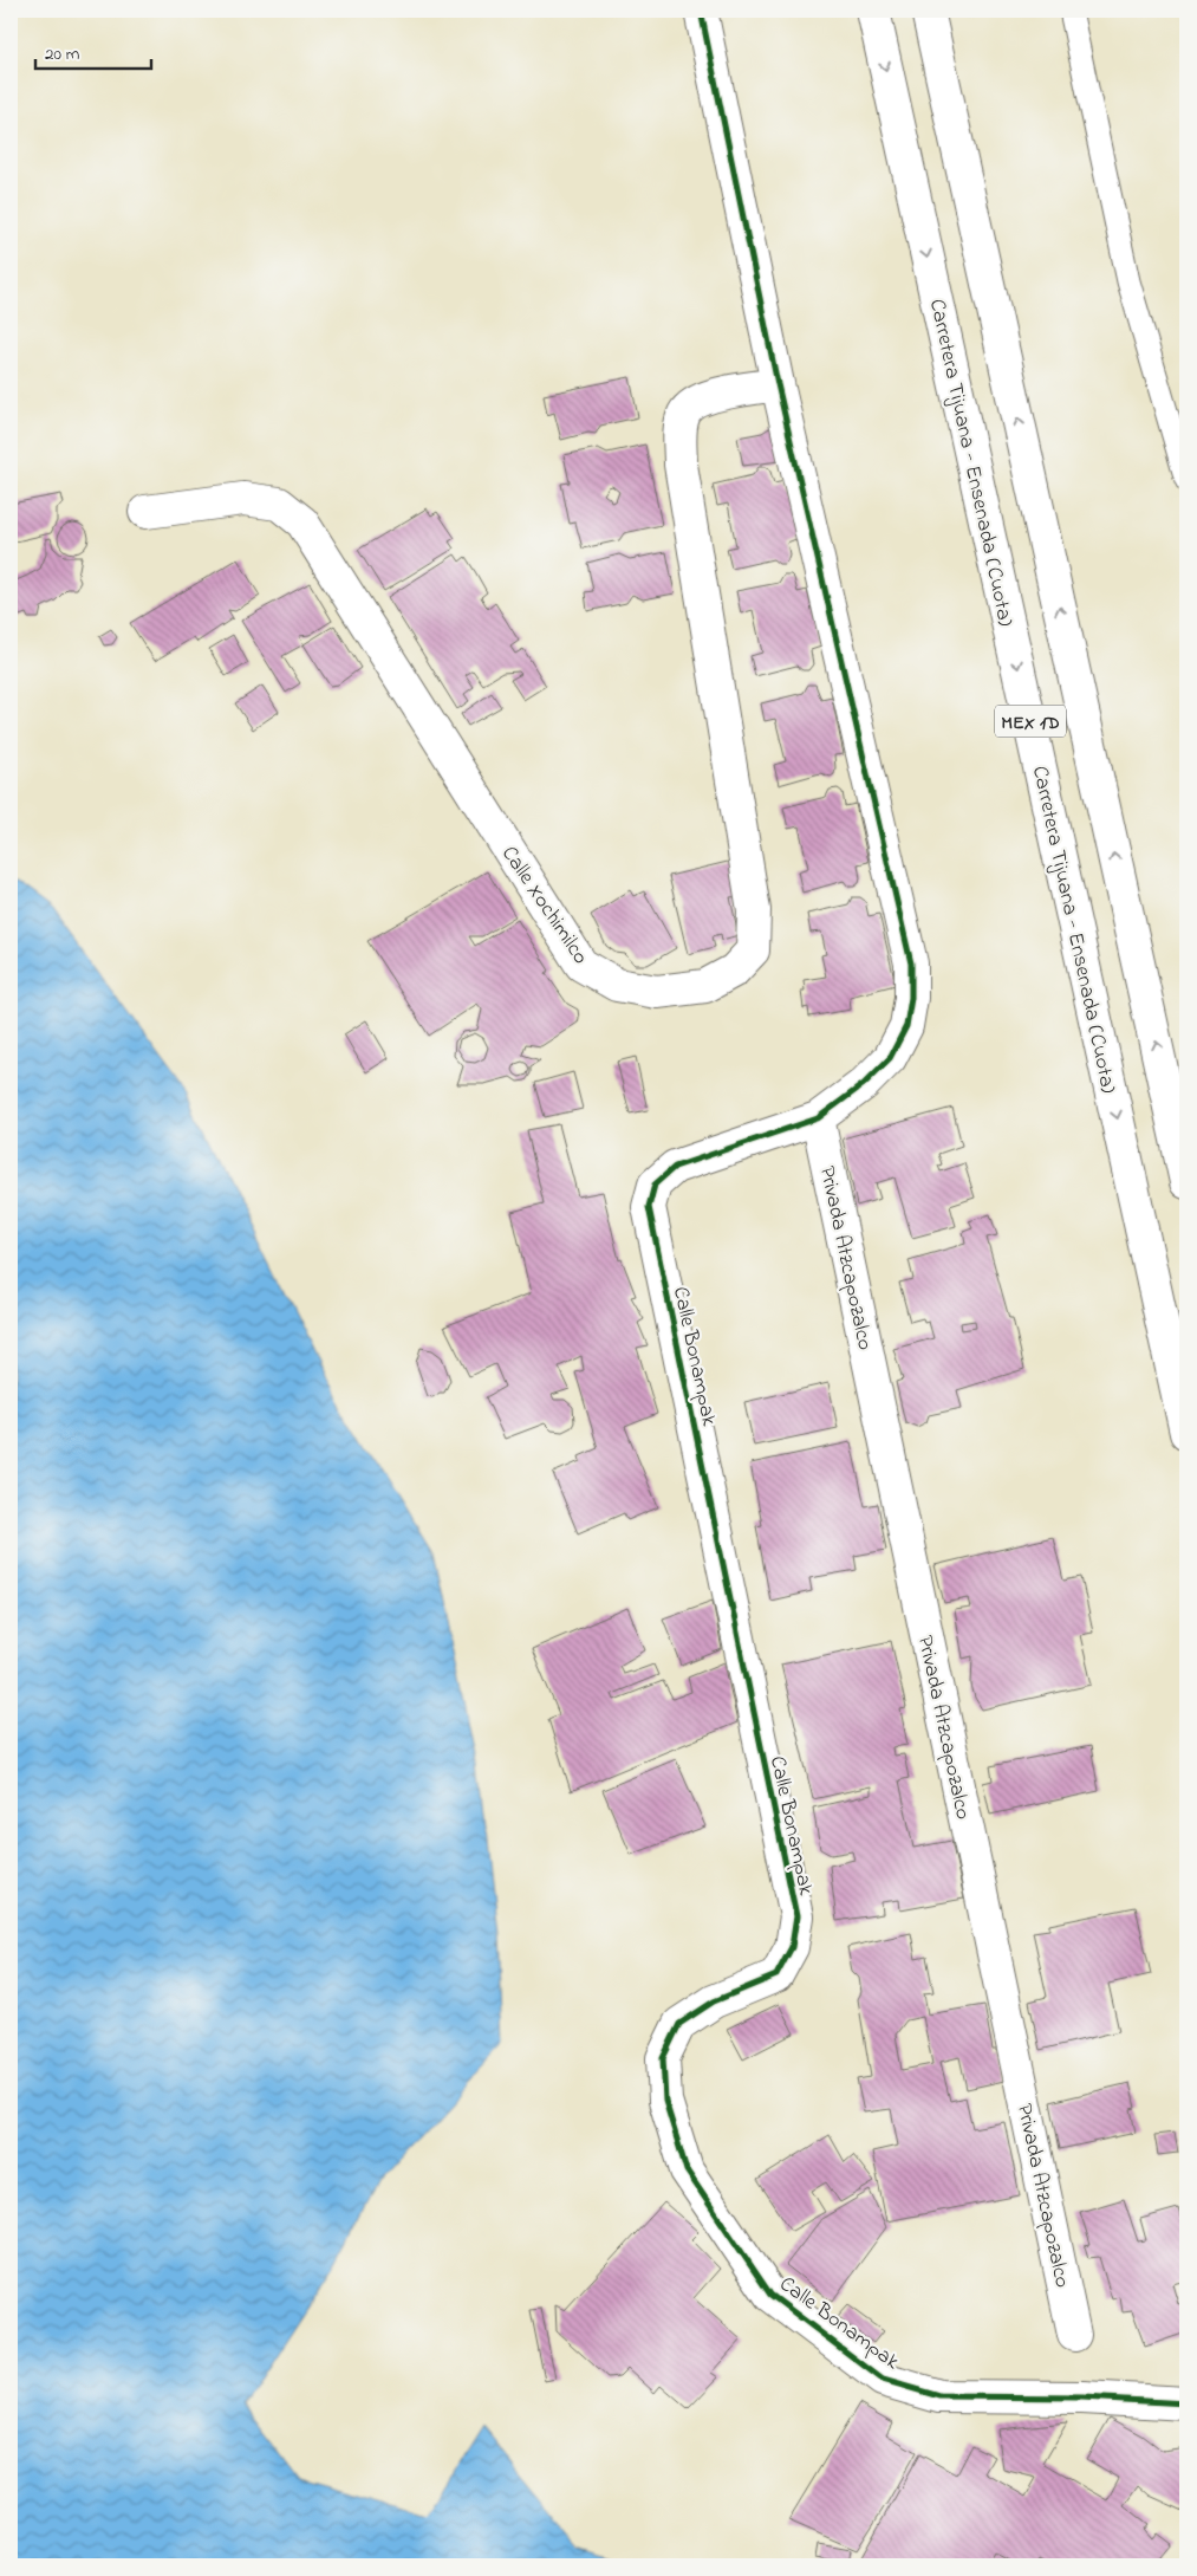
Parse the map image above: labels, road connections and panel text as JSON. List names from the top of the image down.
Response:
{
  "streets": {
    "main road": [
      "Carretera Tijuana - Ensenada (Cuota)",
      "MEX 1D",
      "Calle Xochimilco",
      "Privada Atzcapozalco",
      "Calle Bonampak"
    ]
  },
  "crossings": [
    ["Privada Atzcapozalco", "Calle Bonampak"]
  ],
  "scale_bar": "20 m"
}
